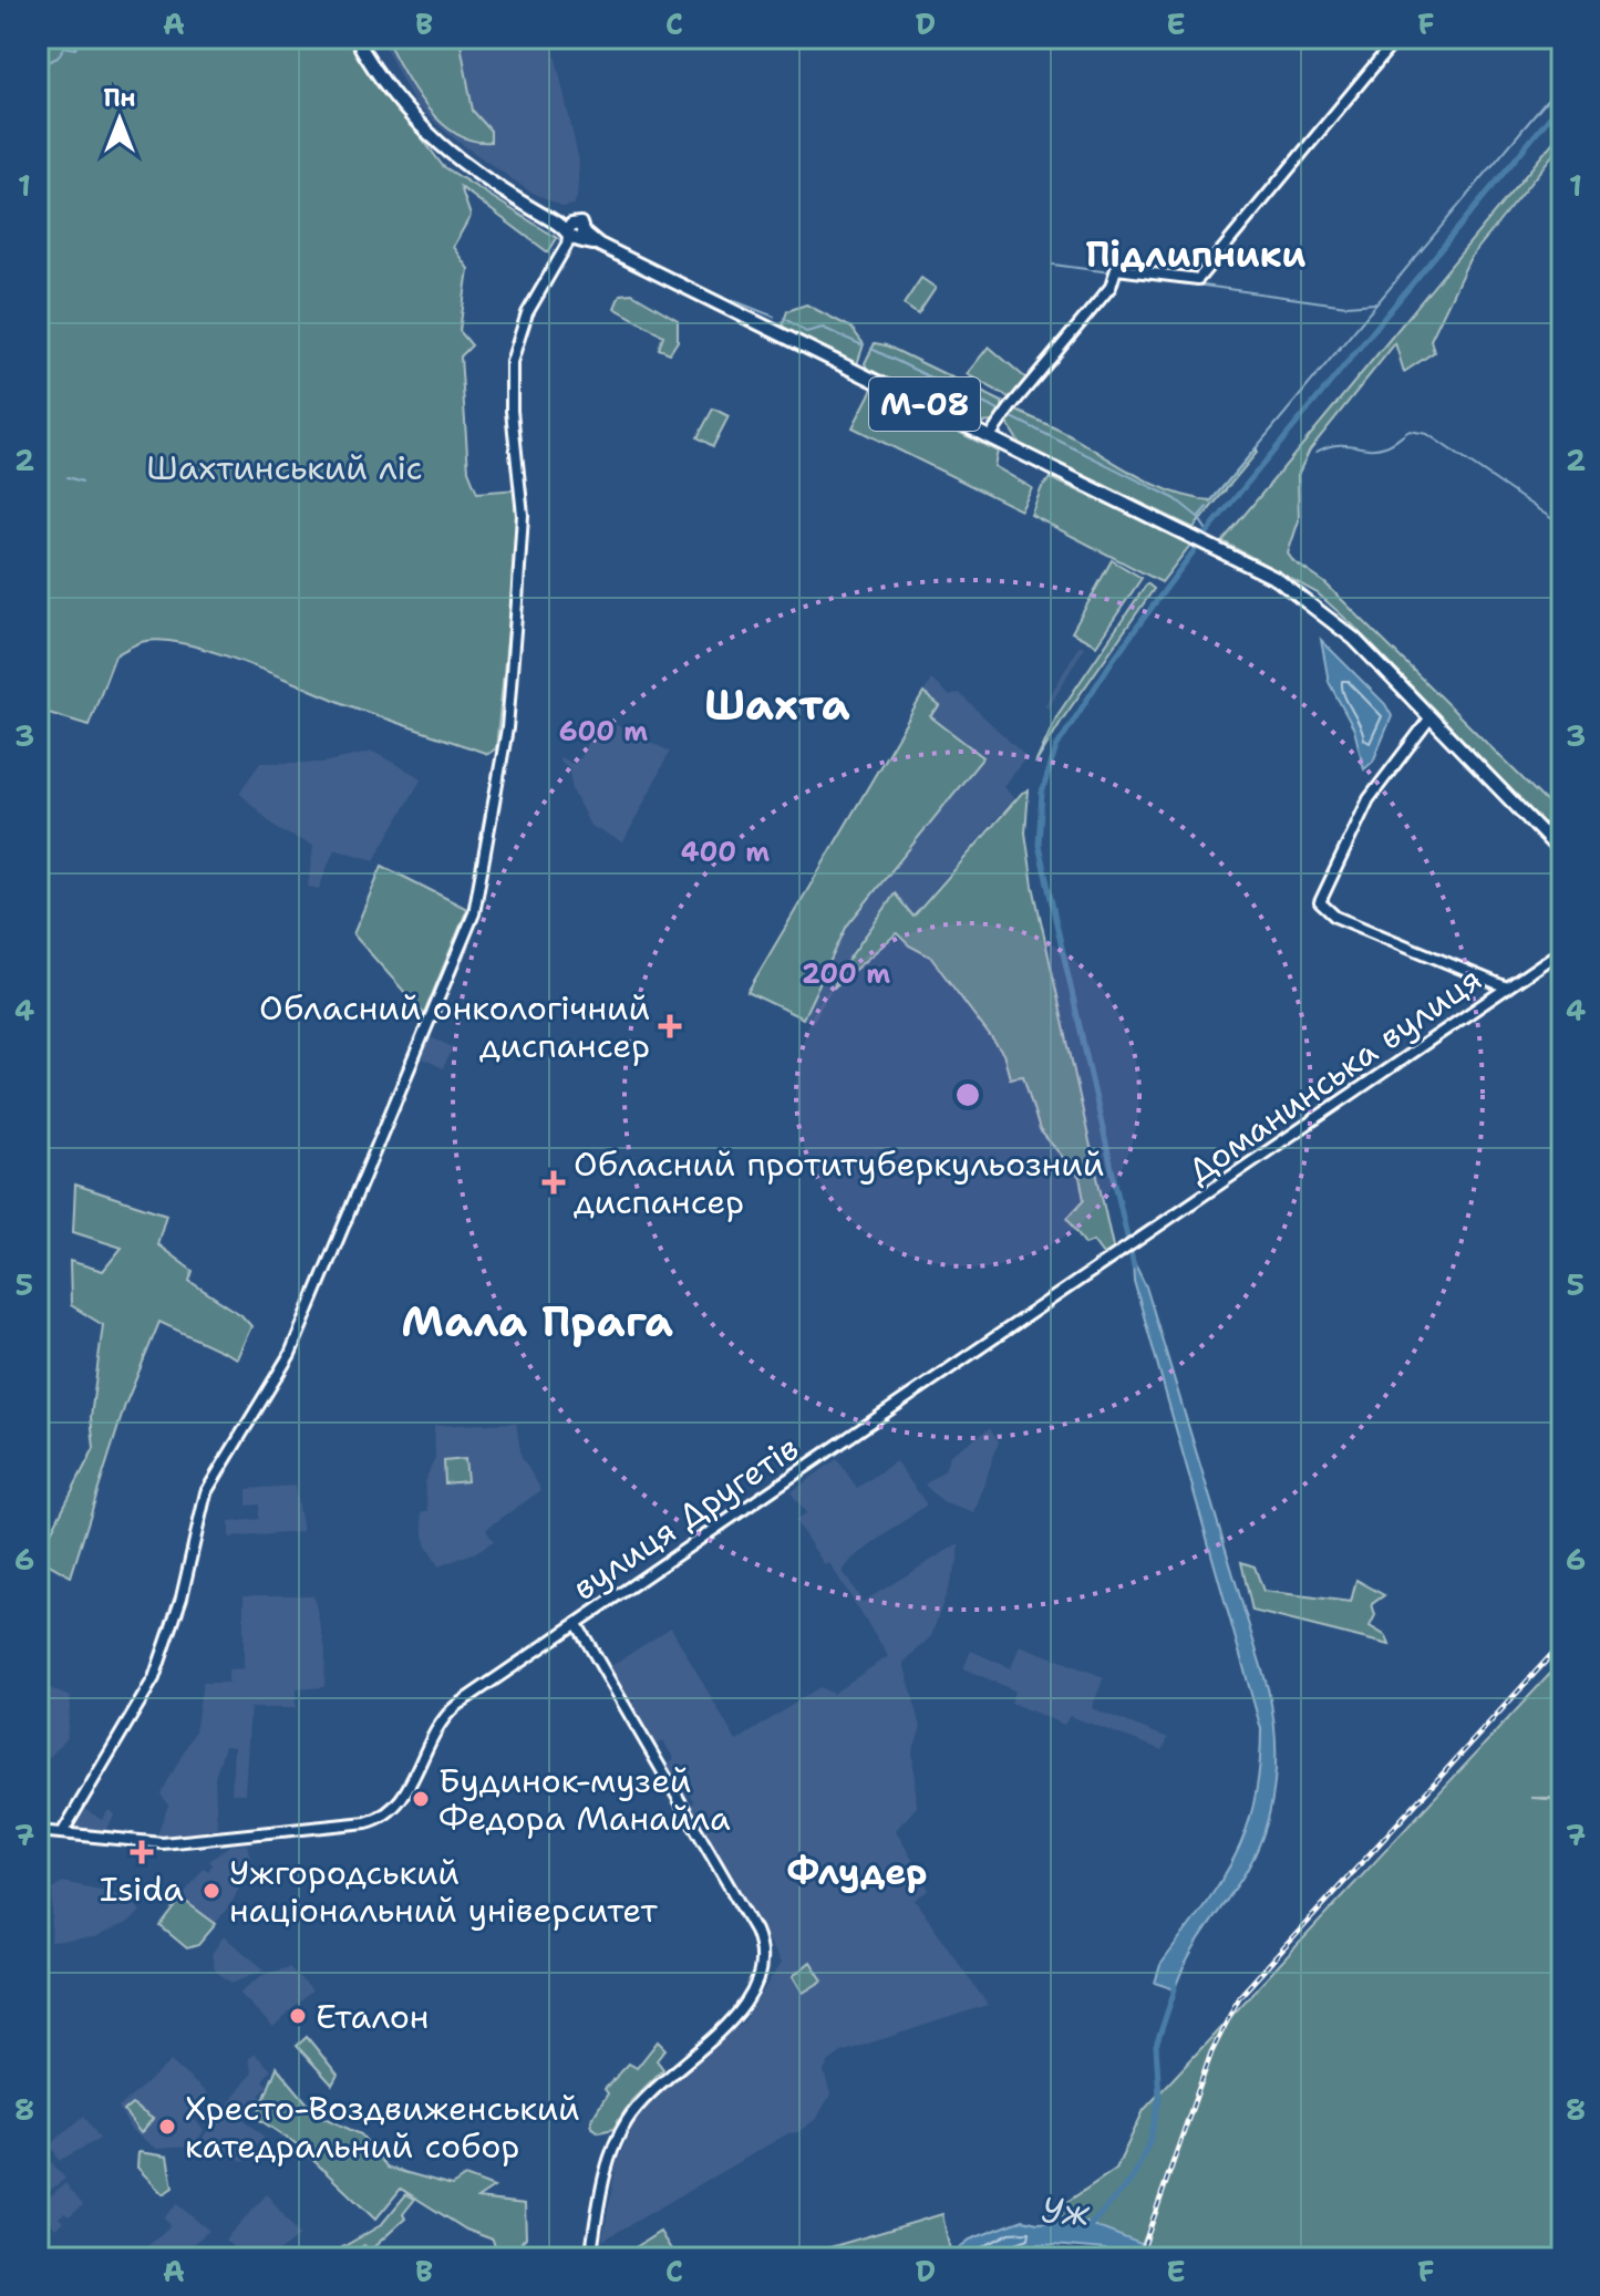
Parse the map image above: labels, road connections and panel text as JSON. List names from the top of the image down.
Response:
{
  "streets": {
    "highway": ["М-08"],
    "street": ["Доманинська вулиця", "вулиця Другетів"]
  },
  "crossings": [
    ["Доманинська вулиця", "вулиця Другетів"]
  ],
  "districts": [
    "Підлипники",
    "Шахта",
    "Мала Прага",
    "Флудер"
  ],
  "water": ["Уж"],
  "parks": ["Шахтинський ліс"],
  "places": {
    "health": ["Обласний онкологічний диспансер", "Обласний протитуберкульозний диспансер", "Isida"],
    "other": [
      "Будинок-музей Федора Манайла",
      "Ужгородський національний університет",
      "Еталон",
      "Хресто-Воздвиженський катедральний собор"
    ]
  },
  "north": "top",
  "grid": {
    "columns": [
      "A",
      "B",
      "C",
      "D",
      "E",
      "F"
    ],
    "rows": [
      "1",
      "2",
      "3",
      "4",
      "5",
      "6",
      "7",
      "8"
    ]
  },
  "rings": ["600 m", "400 m", "200 m"]
}
